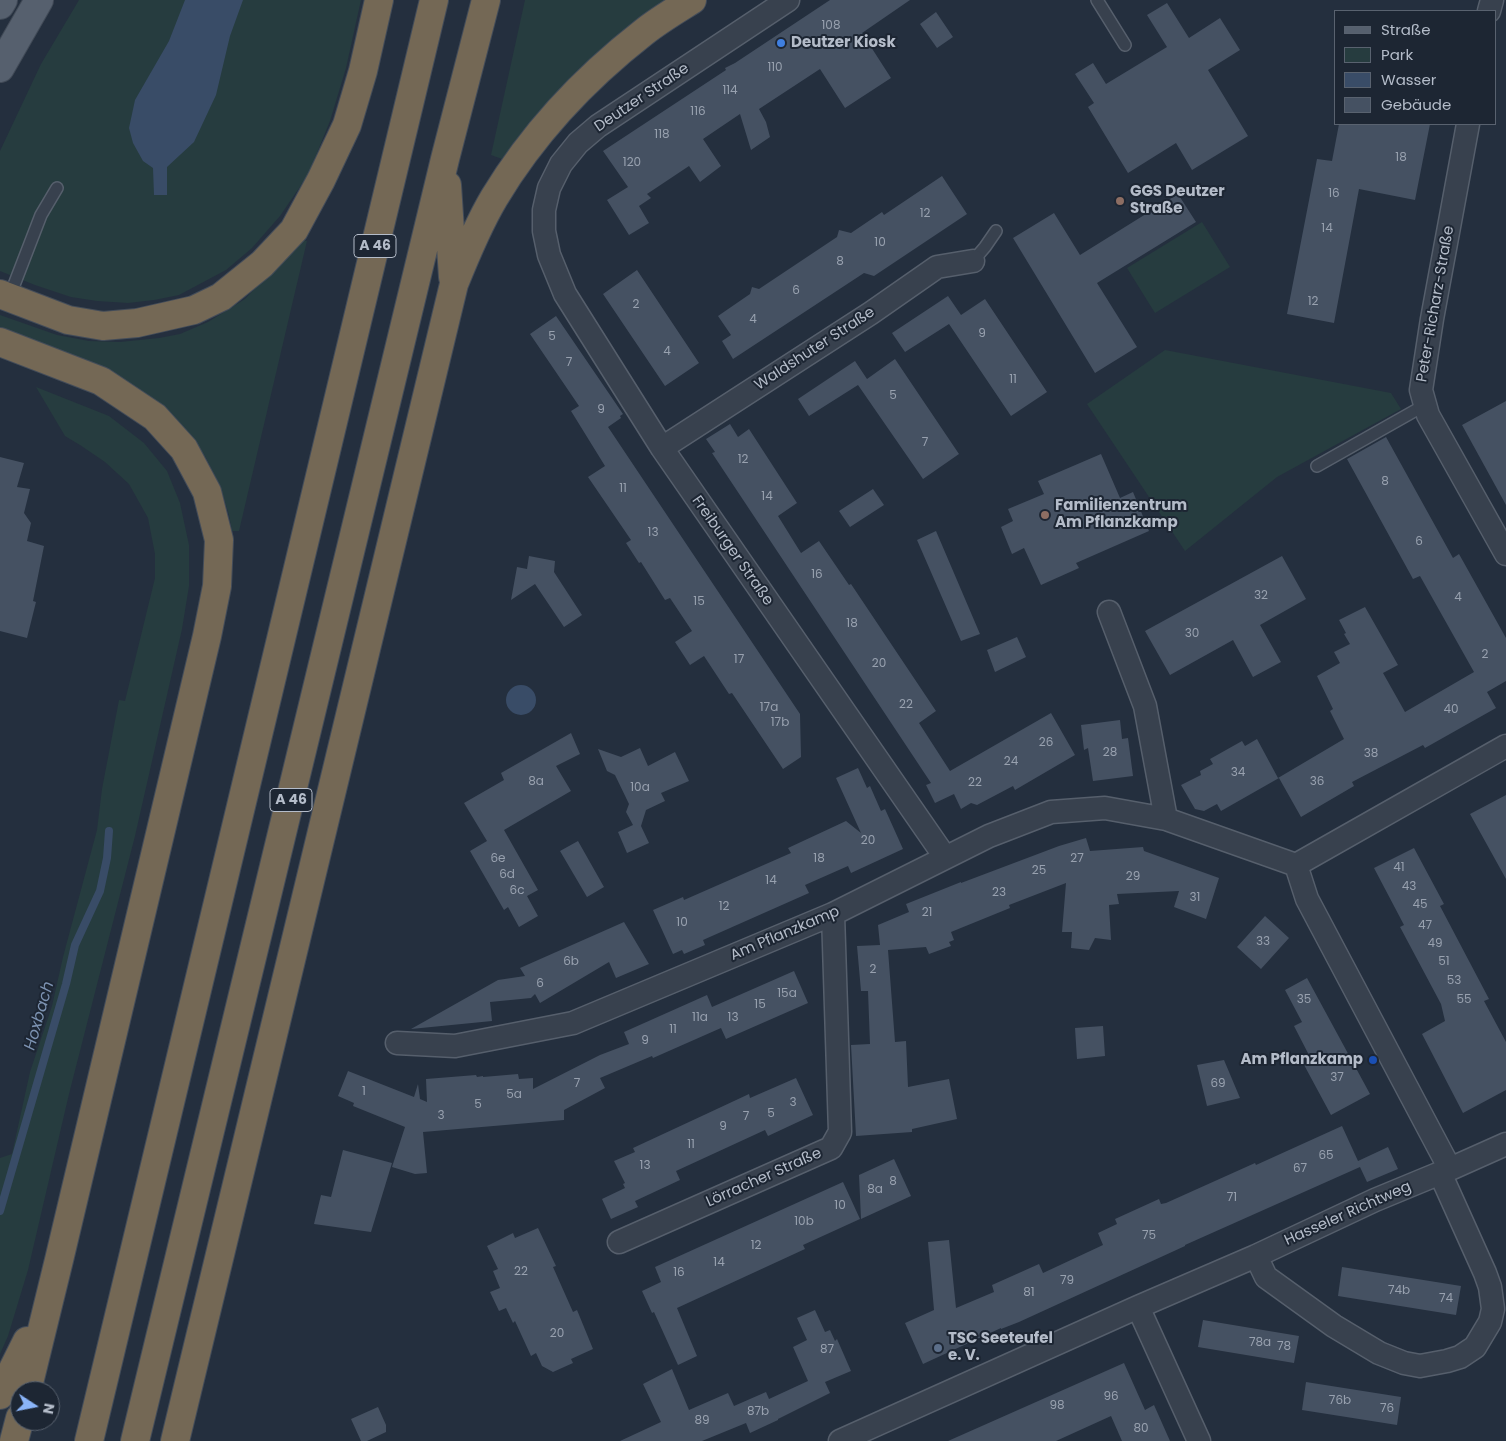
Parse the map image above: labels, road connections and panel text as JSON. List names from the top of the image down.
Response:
{
  "streets": {
    "highway": ["A 46"],
    "street": [
      "Deutzer Straße",
      "Peter-Richarz-Straße",
      "Waldshuter Straße",
      "Freiburger Straße",
      "Am Pflanzkamp",
      "Lörracher Straße",
      "Hasseler Richtweg"
    ]
  },
  "crossings": [
    ["Deutzer Straße", "Freiburger Straße"],
    ["Waldshuter Straße", "Freiburger Straße"],
    ["Freiburger Straße", "Am Pflanzkamp"],
    ["Am Pflanzkamp", "Lörracher Straße"]
  ],
  "water": ["Hoxbach"],
  "places": [
    "Deutzer Kiosk",
    "GGS Deutzer Straße",
    "Familienzentrum Am Pflanzkamp",
    "Am Pflanzkamp",
    "TSC Seeteufel e. V."
  ],
  "house_numbers": [
    "108",
    "110",
    "114",
    "116",
    "118",
    "18",
    "120",
    "16",
    "12",
    "14",
    "10",
    "8",
    "6",
    "12",
    "2",
    "4",
    "9",
    "5",
    "4",
    "7",
    "11",
    "5",
    "9",
    "7",
    "12",
    "8",
    "11",
    "14",
    "13",
    "6",
    "16",
    "32",
    "4",
    "15",
    "18",
    "30",
    "2",
    "17",
    "20",
    "22",
    "17a",
    "40",
    "17b",
    "26",
    "28",
    "38",
    "24",
    "34",
    "8a",
    "36",
    "22",
    "10a",
    "20",
    "6e",
    "18",
    "27",
    "41",
    "25",
    "6d",
    "29",
    "14",
    "43",
    "6c",
    "23",
    "31",
    "45",
    "12",
    "21",
    "10",
    "47",
    "33",
    "49",
    "6b",
    "51",
    "2",
    "53",
    "6",
    "15a",
    "35",
    "55",
    "15",
    "11a",
    "13",
    "11",
    "9",
    "37",
    "7",
    "69",
    "1",
    "5a",
    "3",
    "5",
    "5",
    "3",
    "7",
    "9",
    "11",
    "65",
    "13",
    "67",
    "8",
    "8a",
    "71",
    "10",
    "10b",
    "75",
    "12",
    "14",
    "22",
    "16",
    "79",
    "74b",
    "81",
    "74",
    "20",
    "78a",
    "78",
    "87",
    "96",
    "76b",
    "98",
    "76",
    "87b",
    "89",
    "80"
  ],
  "legend": [
    "Straße",
    "Park",
    "Wasser",
    "Gebäude"
  ],
  "north": "right"
}
